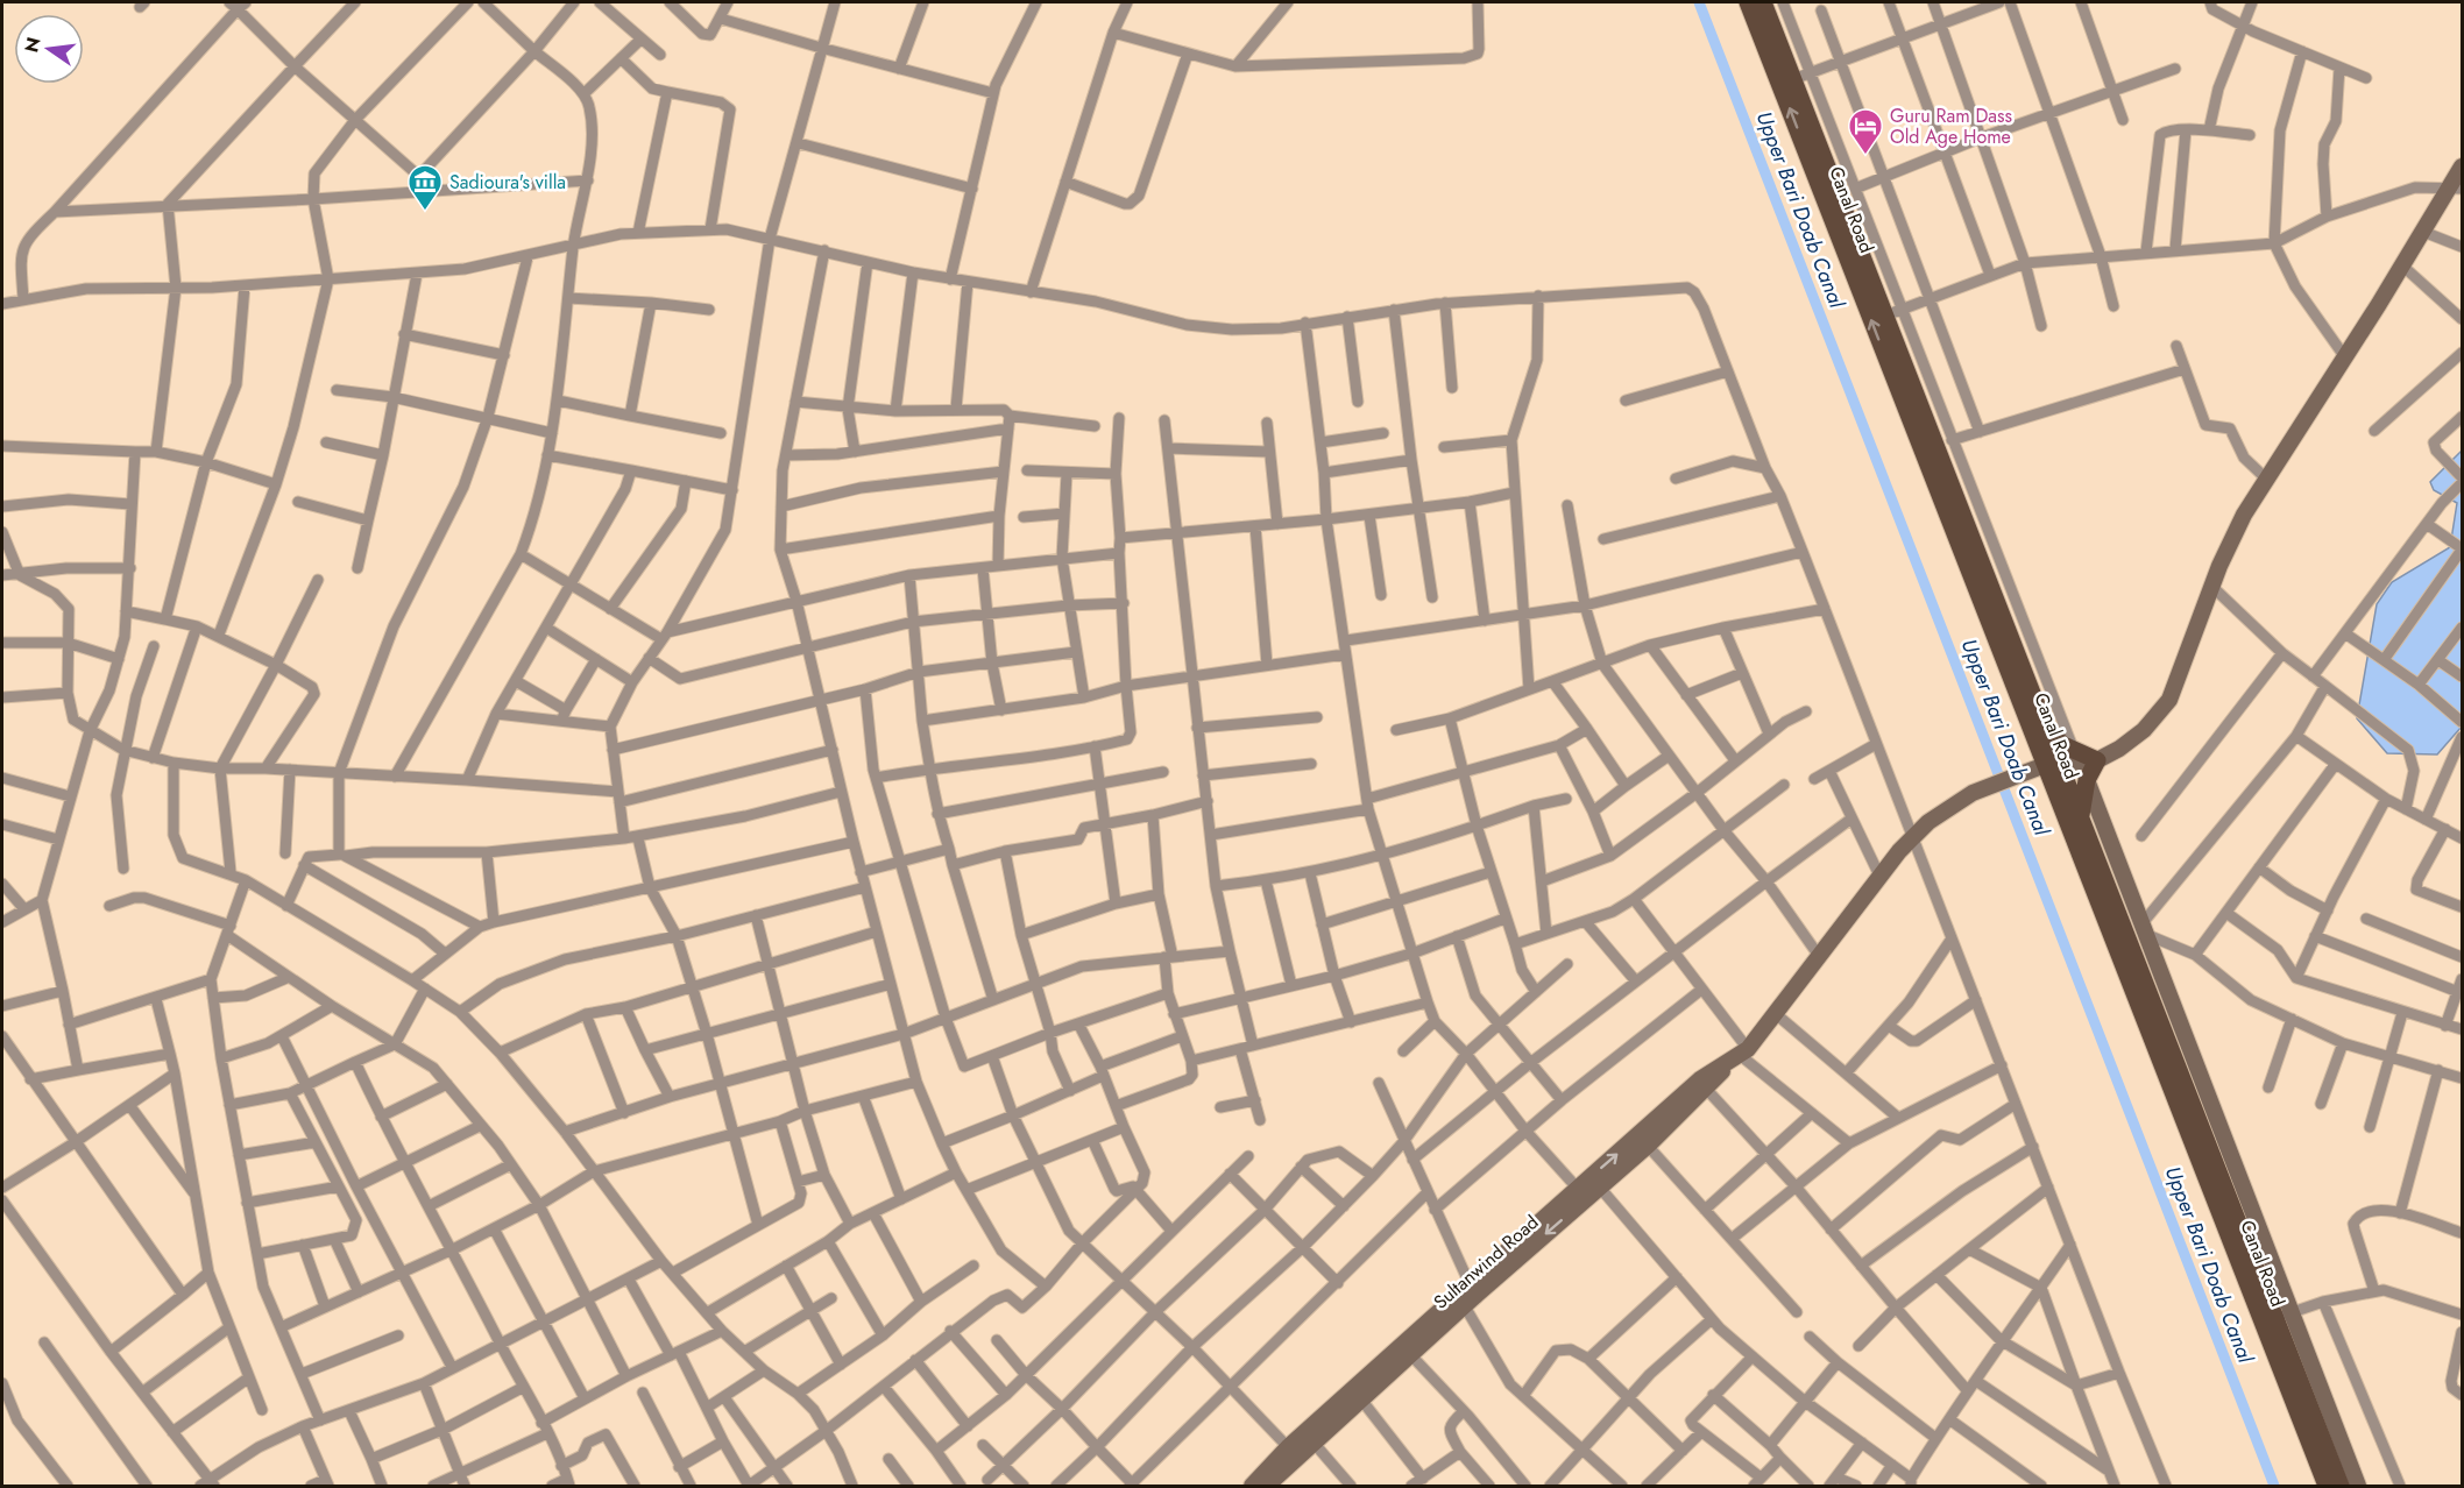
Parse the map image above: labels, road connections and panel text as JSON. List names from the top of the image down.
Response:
{
  "streets": {
    "main road": ["Canal Road", "Sultanwind Road"]
  },
  "crossings": [
    ["Canal Road", "Sultanwind Road"]
  ],
  "water": ["Upper Bari Doab Canal"],
  "places": {
    "hotel": ["Guru Ram Dass Old Age Home"],
    "museum": ["Sadioura's villa"]
  },
  "north": "left"
}
